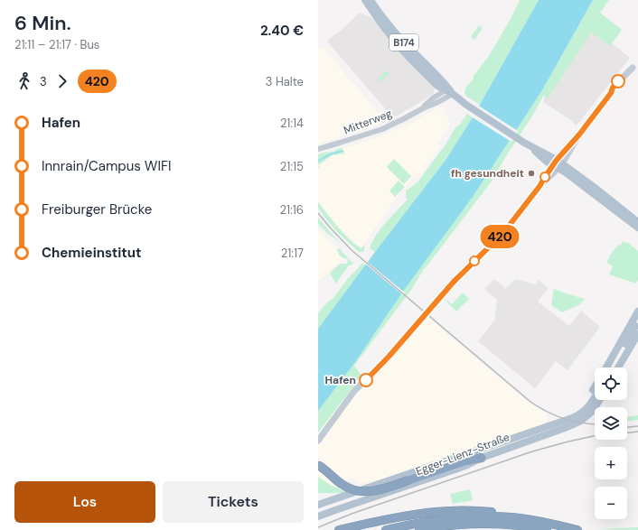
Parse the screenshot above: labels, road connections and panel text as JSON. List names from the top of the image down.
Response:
{
  "streets": {
    "main road": ["B174", "Egger-Lienz-Straße"],
    "street": ["Mitterweg"]
  },
  "crossings": [
    ["B174", "Mitterweg"]
  ],
  "places": ["fh gesundheit", "Hafen"],
  "lines": ["bus line 420"],
  "page": {
    "heading": ["6 Min.", "21:11 – 21:17 · Bus", "2.40 €"],
    "on_map": "420",
    "legs": ["3", "420", "3 Halte"],
    "list": [
      {
        "name": "Hafen",
        "value": "21:14"
      },
      {
        "name": "Innrain/Campus WIFI",
        "value": "21:15"
      },
      {
        "name": "Freiburger Brücke",
        "value": "21:16"
      },
      {
        "name": "Chemieinstitut",
        "value": "21:17"
      }
    ],
    "map_buttons": ["+", "−"],
    "buttons": ["Los", "Tickets"]
  }
}
